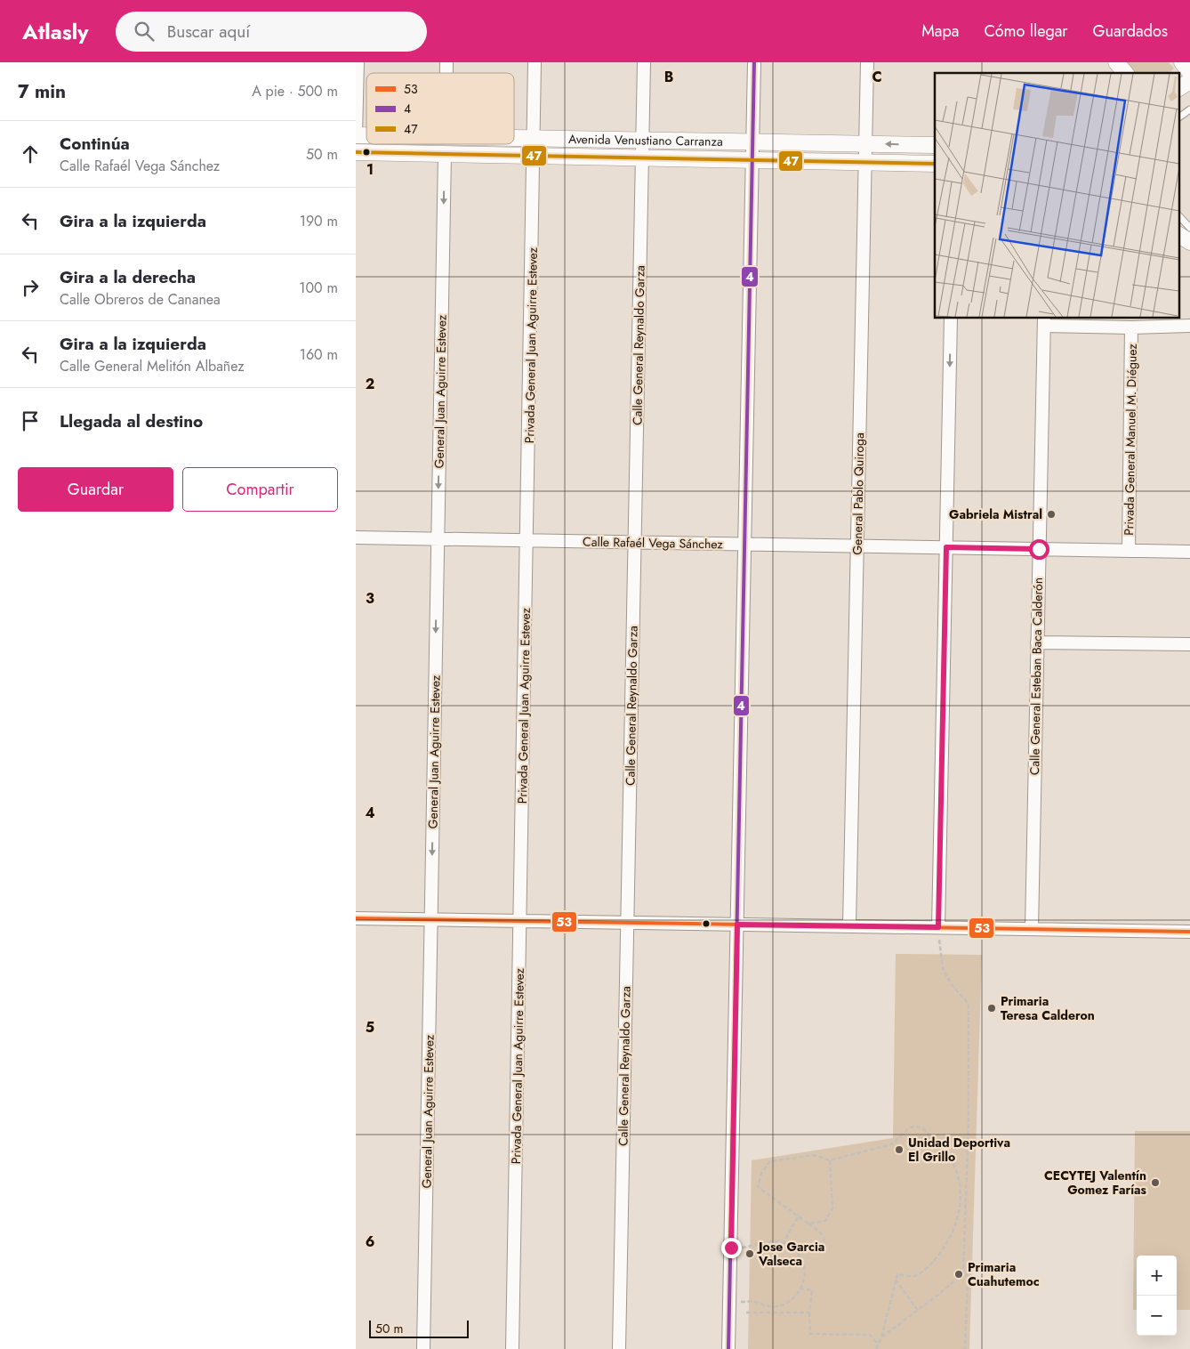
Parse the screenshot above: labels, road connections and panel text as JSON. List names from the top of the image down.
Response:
{
  "streets": {
    "street": [
      "Avenida Venustiano Carranza",
      "Privada General Juan Aguirre Estevez",
      "Calle General Reynaldo Garza",
      "General Juan Aguirre Estevez",
      "Privada General Manuel M. Diéguez",
      "General Pablo Quiroga",
      "Calle Rafaél Vega Sánchez",
      "Calle General Esteban Baca Calderón"
    ]
  },
  "crossings": [
    ["Avenida Venustiano Carranza", "Privada General Juan Aguirre Estevez"],
    ["Avenida Venustiano Carranza", "Calle General Reynaldo Garza"],
    ["Avenida Venustiano Carranza", "General Juan Aguirre Estevez"],
    ["Avenida Venustiano Carranza", "General Pablo Quiroga"],
    ["Privada General Juan Aguirre Estevez", "Calle Rafaél Vega Sánchez"],
    ["Calle General Reynaldo Garza", "Calle Rafaél Vega Sánchez"],
    ["General Juan Aguirre Estevez", "Calle Rafaél Vega Sánchez"],
    ["Privada General Manuel M. Diéguez", "Calle Rafaél Vega Sánchez"],
    ["General Pablo Quiroga", "Calle Rafaél Vega Sánchez"],
    ["Calle Rafaél Vega Sánchez", "Calle General Esteban Baca Calderón"]
  ],
  "one_way": ["General Juan Aguirre Estevez"],
  "places": [
    "Gabriela Mistral",
    "Primaria Teresa Calderon",
    "Unidad Deportiva El Grillo",
    "CECYTEJ Valentín Gomez Farías",
    "Jose Garcia Valseca",
    "Primaria Cuahutemoc"
  ],
  "lines": ["transit line 4", "transit line 47", "transit line 53"],
  "legend": ["53", "4", "47"],
  "scale_bar": "50 m",
  "page": {
    "header": "Atlasly",
    "search": "Buscar aquí",
    "nav": ["Mapa", "Cómo llegar", "Guardados"],
    "heading": ["7 min", "A pie · 500 m"],
    "list": [
      ["Continúa", "Calle Rafaél Vega Sánchez", "50 m"],
      ["Gira a la izquierda", "190 m"],
      ["Gira a la derecha", "Calle Obreros de Cananea", "100 m"],
      ["Gira a la izquierda", "Calle General Melitón Albañez", "160 m"],
      "Llegada al destino"
    ],
    "buttons": ["Guardar", "Compartir"],
    "map_buttons": ["+", "−"],
    "scale": "50 m"
  },
  "grid": {
    "columns": ["B", "C"],
    "rows": [
      "1",
      "2",
      "3",
      "4",
      "5",
      "6"
    ]
  }
}
